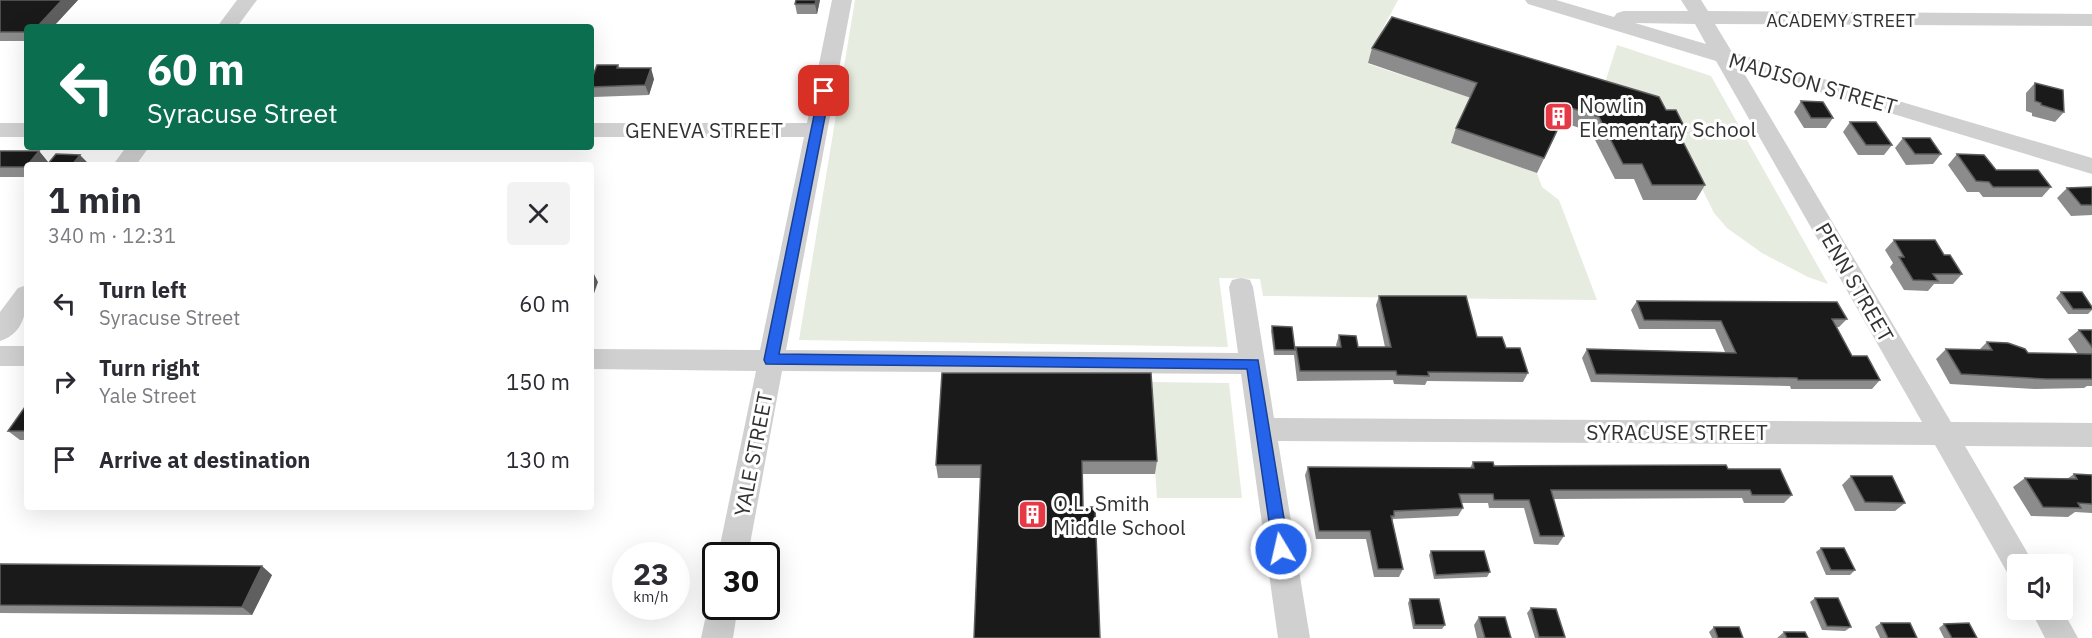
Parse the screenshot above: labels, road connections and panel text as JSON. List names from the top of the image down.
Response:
{
  "streets": {
    "street": [
      "ACADEMY STREET",
      "MADISON STREET",
      "GENEVA STREET",
      "PENN STREET",
      "SYRACUSE STREET",
      "YALE STREET"
    ]
  },
  "crossings": [
    ["ACADEMY STREET", "MADISON STREET"],
    ["ACADEMY STREET", "PENN STREET"],
    ["MADISON STREET", "PENN STREET"],
    ["GENEVA STREET", "YALE STREET"],
    ["PENN STREET", "SYRACUSE STREET"]
  ],
  "places": {
    "building": ["Nowlin Elementary School", "O.L. Smith Middle School"]
  },
  "page": {
    "turn": ["60 m", "Syracuse Street"],
    "heading": ["1 min", "340 m · 12:31"],
    "list": [
      {
        "name": "Turn left",
        "note": "Syracuse Street",
        "value": "60 m"
      },
      {
        "name": "Turn right",
        "note": "Yale Street",
        "value": "150 m"
      },
      {
        "name": "Arrive at destination",
        "value": "130 m"
      }
    ],
    "speed": "23 km/h",
    "limit": "30"
  }
}
